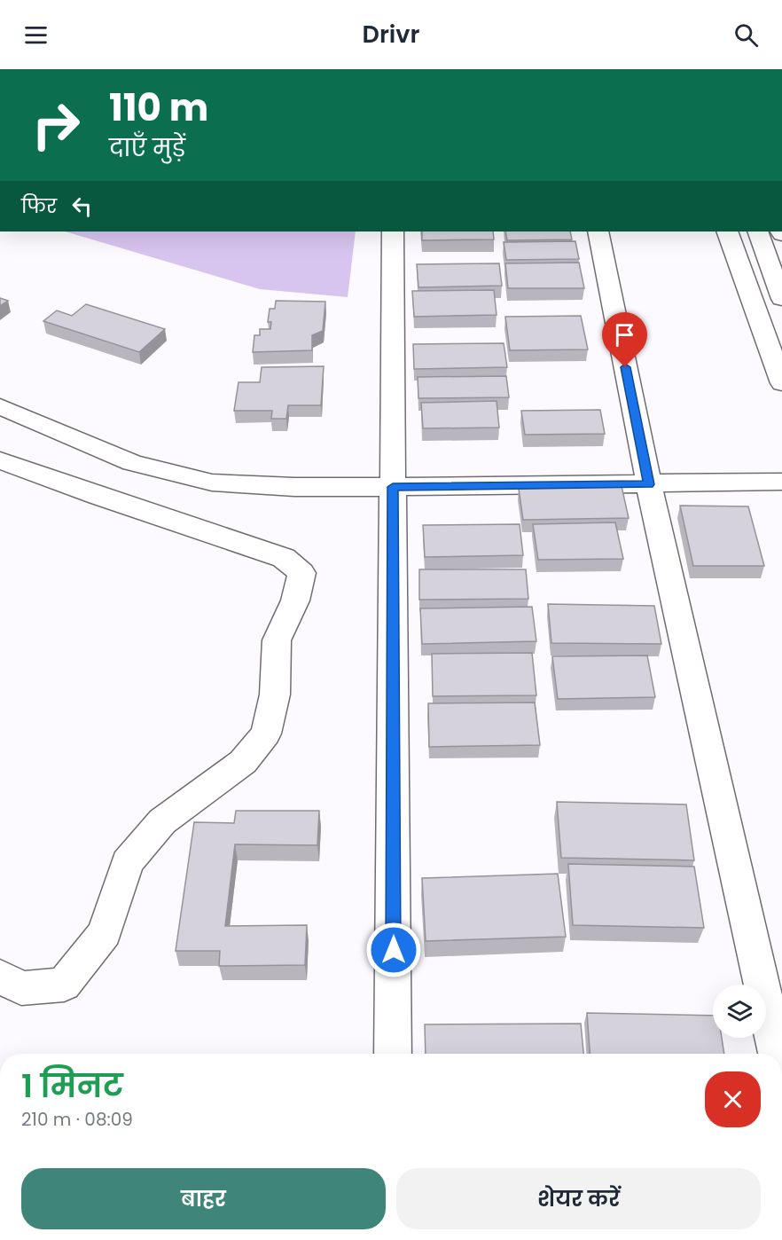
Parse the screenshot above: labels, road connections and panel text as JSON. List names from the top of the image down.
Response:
{
  "page": {
    "header": "Drivr",
    "turn": ["110 m", "दाएँ मुड़ें"],
    "then": "फिर",
    "heading": ["1 मिनट", "210 m · 08:09"],
    "buttons": ["बाहर", "शेयर करें"]
  }
}
